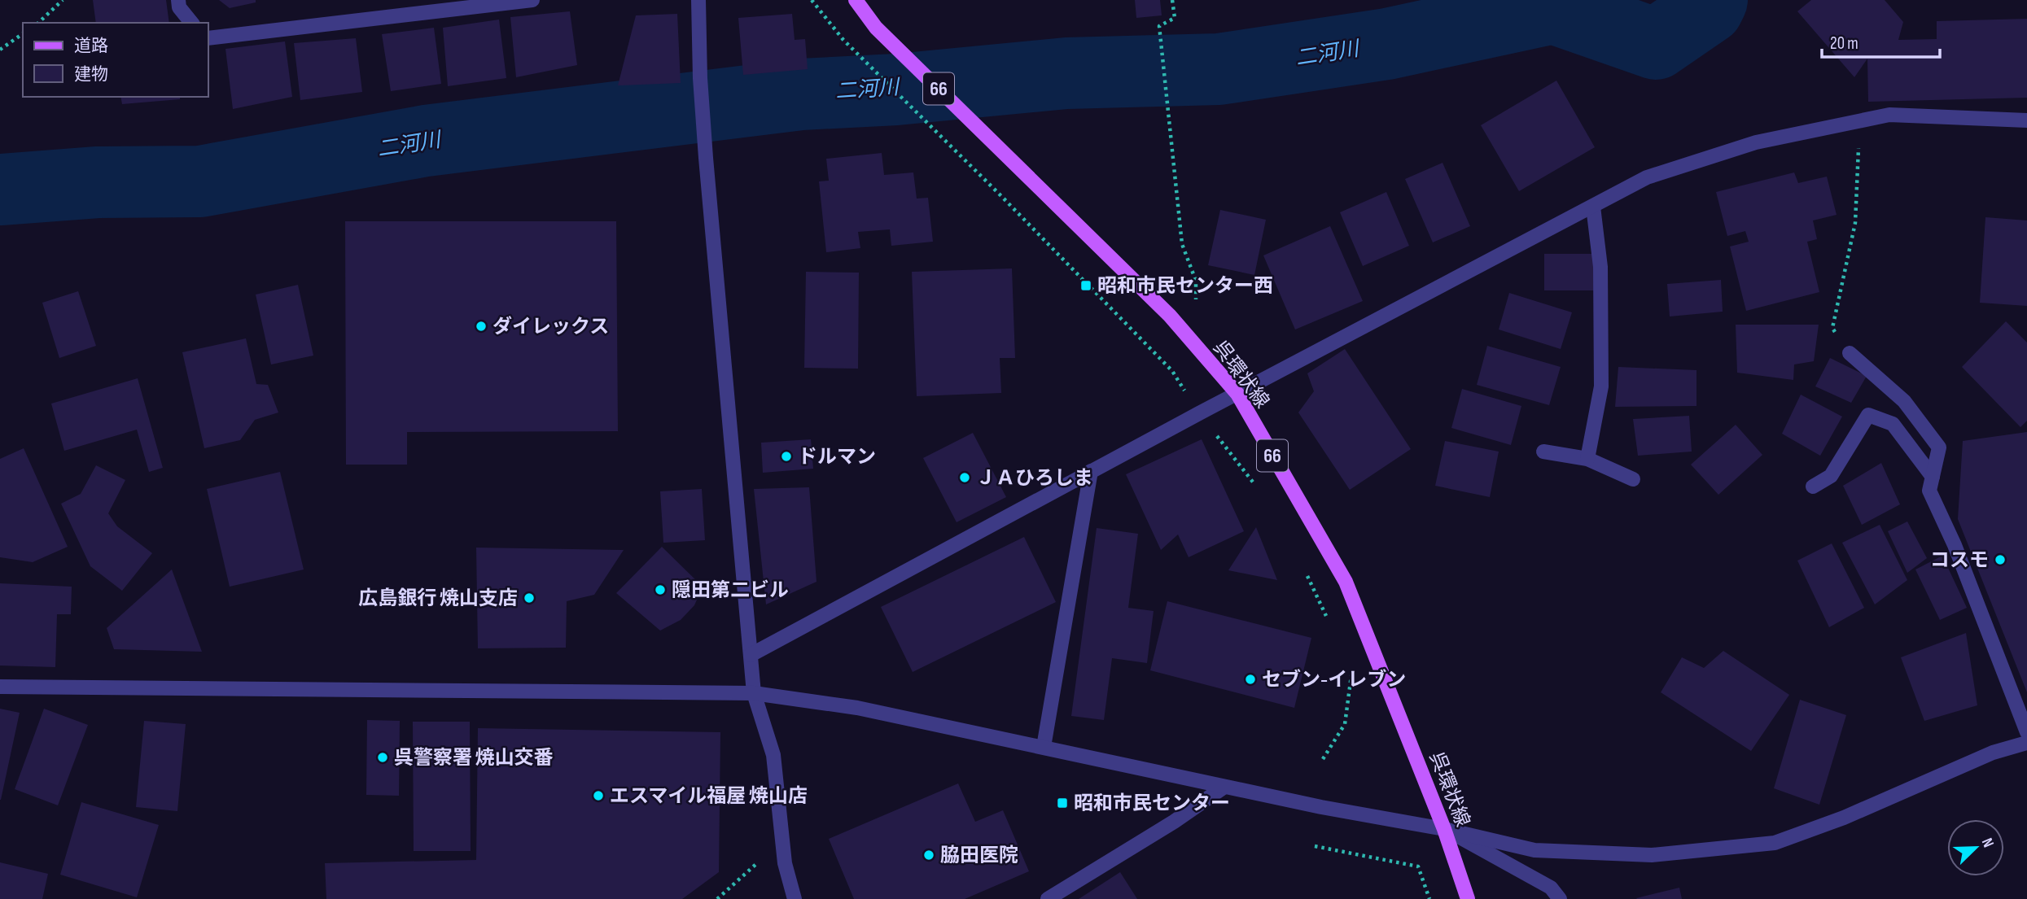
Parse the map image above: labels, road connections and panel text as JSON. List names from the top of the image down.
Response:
{
  "streets": {
    "main road": ["66", "呉環状線"]
  },
  "water": ["二河川"],
  "places": {
    "transit": ["昭和市民センター西", "昭和市民センター"],
    "other": [
      "ダイレックス",
      "ドルマン",
      "ＪＡひろしま",
      "コスモ",
      "隠田第二ビル",
      "広島銀行 焼山支店",
      "セブン-イレブン",
      "呉警察署 焼山交番",
      "エスマイル福屋 焼山店",
      "脇田医院"
    ]
  },
  "legend": ["道路", "建物"],
  "scale_bar": "20 m",
  "north": "top right"
}
